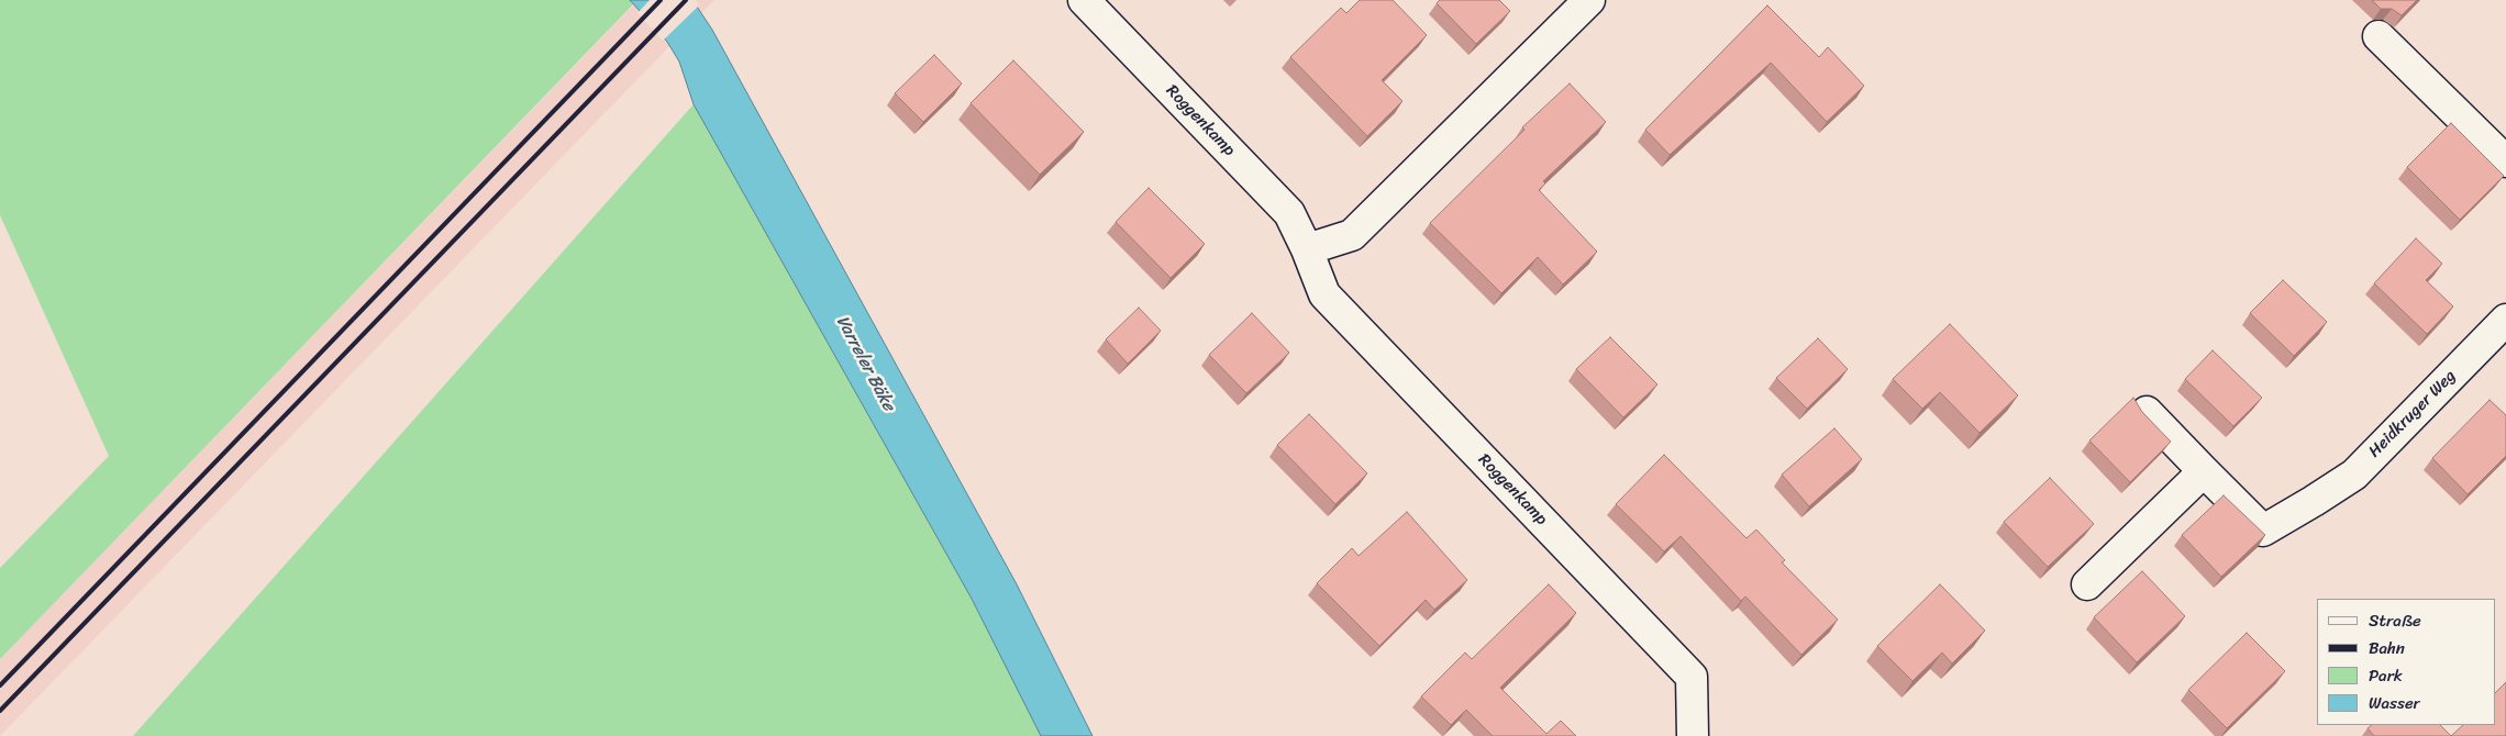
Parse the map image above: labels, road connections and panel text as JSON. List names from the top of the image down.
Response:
{
  "streets": {
    "street": ["Roggenkamp", "Heidkruger Weg"]
  },
  "water": ["Varreler Bäke"],
  "legend": [
    "Straße",
    "Bahn",
    "Park",
    "Wasser"
  ]
}
